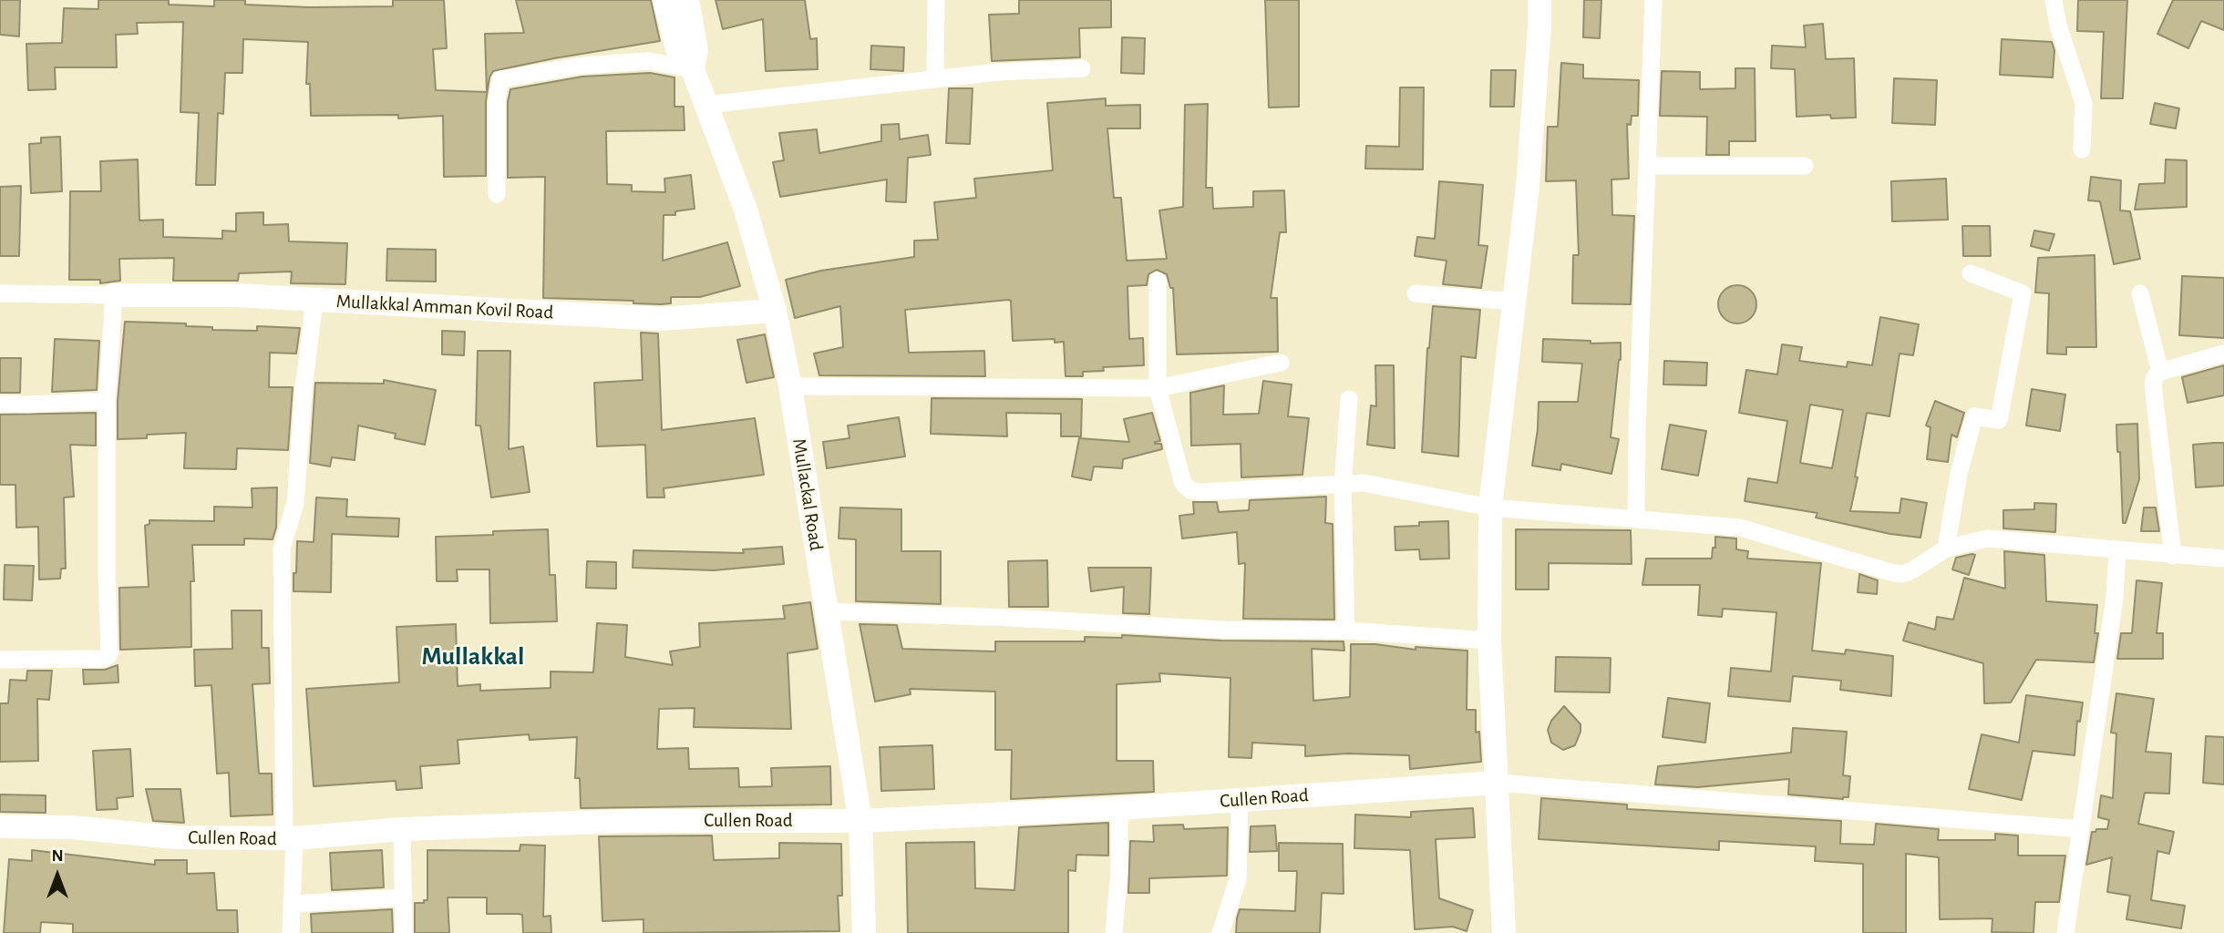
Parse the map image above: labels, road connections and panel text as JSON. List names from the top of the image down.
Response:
{
  "streets": {
    "main road": ["Mullakkal Amman Kovil Road", "Mullackal Road", "Cullen Road"]
  },
  "crossings": [
    ["Mullakkal Amman Kovil Road", "Mullackal Road"],
    ["Mullackal Road", "Cullen Road"]
  ],
  "districts": ["Mullakkal"],
  "north": "top"
}
